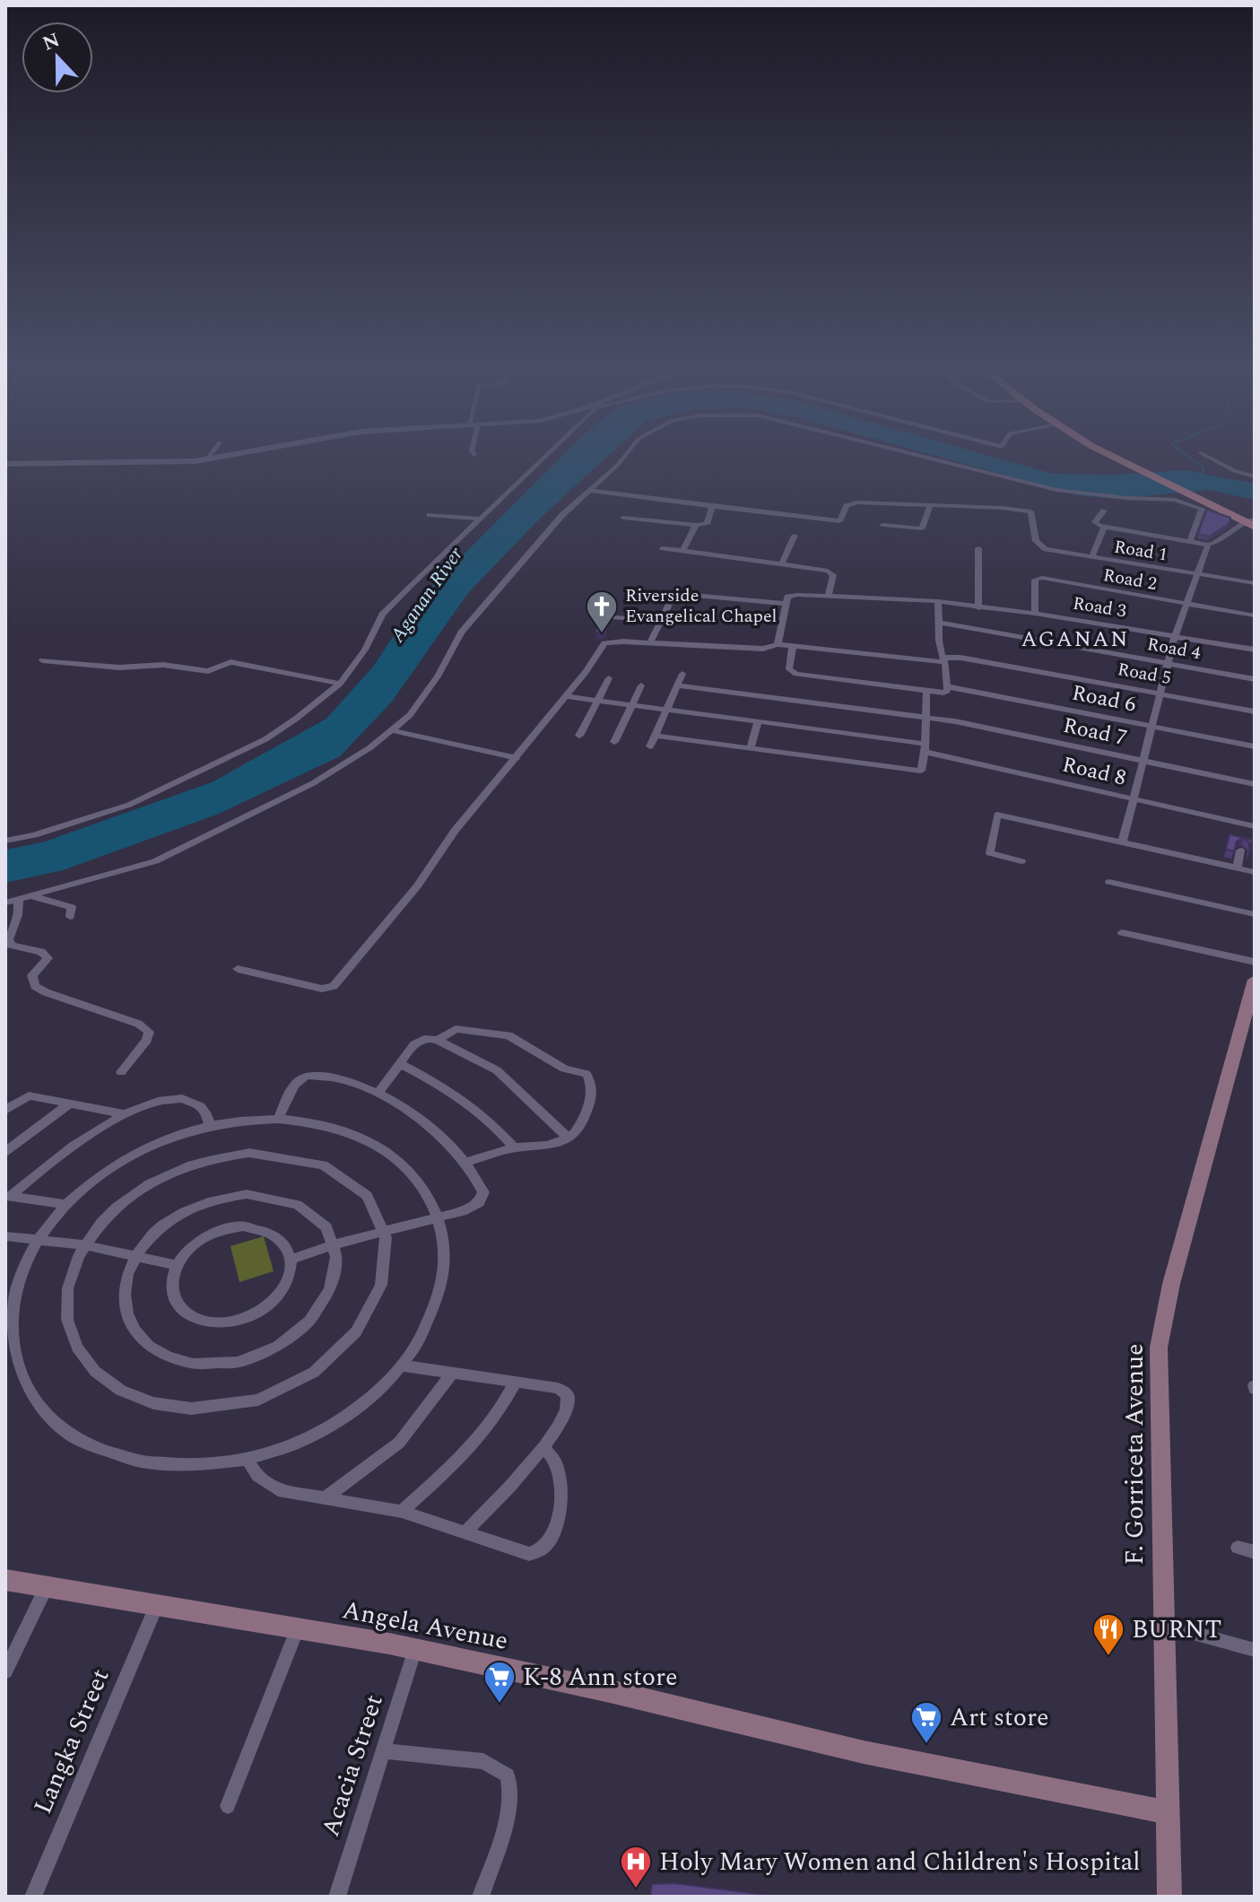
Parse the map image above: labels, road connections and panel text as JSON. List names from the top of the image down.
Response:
{
  "streets": {
    "main road": ["F. Gorriceta Avenue", "Angela Avenue"],
    "street": [
      "Road 1",
      "Road 2",
      "Road 3",
      "Road 4",
      "Road 5",
      "Road 6",
      "Road 7",
      "Road 8",
      "Langka Street",
      "Acacia Street"
    ]
  },
  "crossings": [
    ["Road 2", "Road 3"],
    ["Road 5", "Road 8"],
    ["F. Gorriceta Avenue", "Angela Avenue"],
    ["Angela Avenue", "Langka Street"],
    ["Angela Avenue", "Acacia Street"]
  ],
  "districts": ["AGANAN"],
  "water": ["Aganan River"],
  "places": {
    "church": ["Riverside Evangelical Chapel"],
    "restaurant": ["BURNT"],
    "supermarket": ["K-8 Ann store", "Art store"],
    "hospital": ["Holy Mary Women and Children's Hospital"]
  },
  "north": "top"
}
